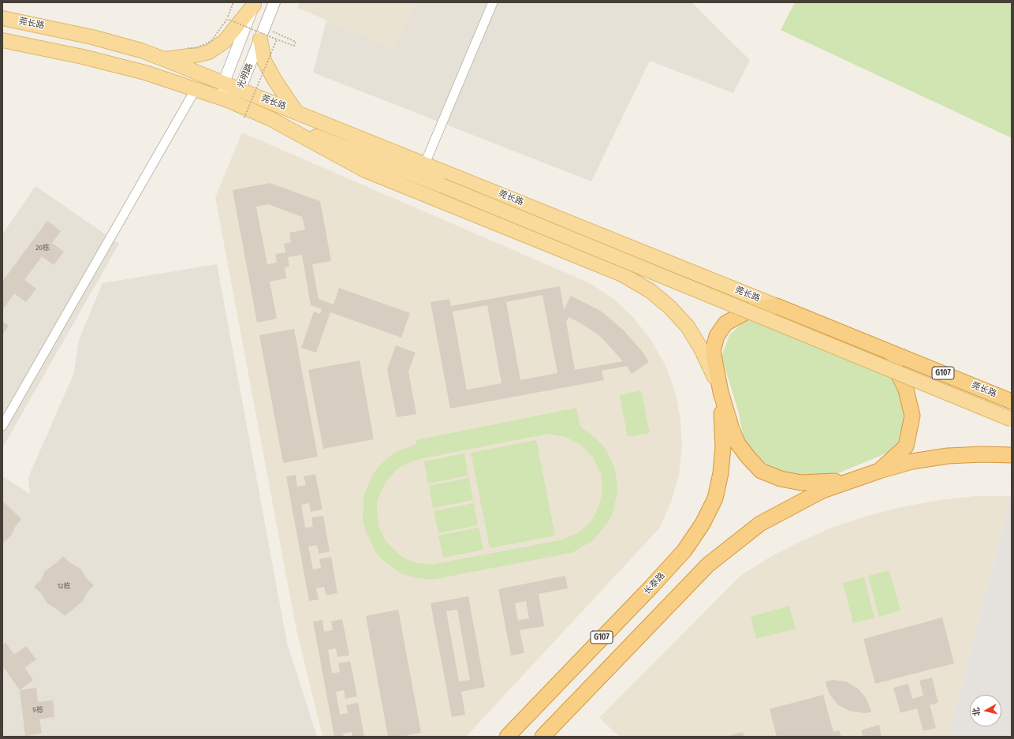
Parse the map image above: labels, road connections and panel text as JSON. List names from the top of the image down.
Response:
{
  "streets": {
    "highway": ["莞长路", "G107", "长泰路"],
    "street": ["光明路"]
  },
  "crossings": [
    ["莞长路", "光明路"],
    ["莞长路", "G107"],
    ["莞长路", "长泰路"],
    ["G107", "长泰路"]
  ],
  "house_numbers": ["20栋", "12栋", "9栋"],
  "north": "left"
}
